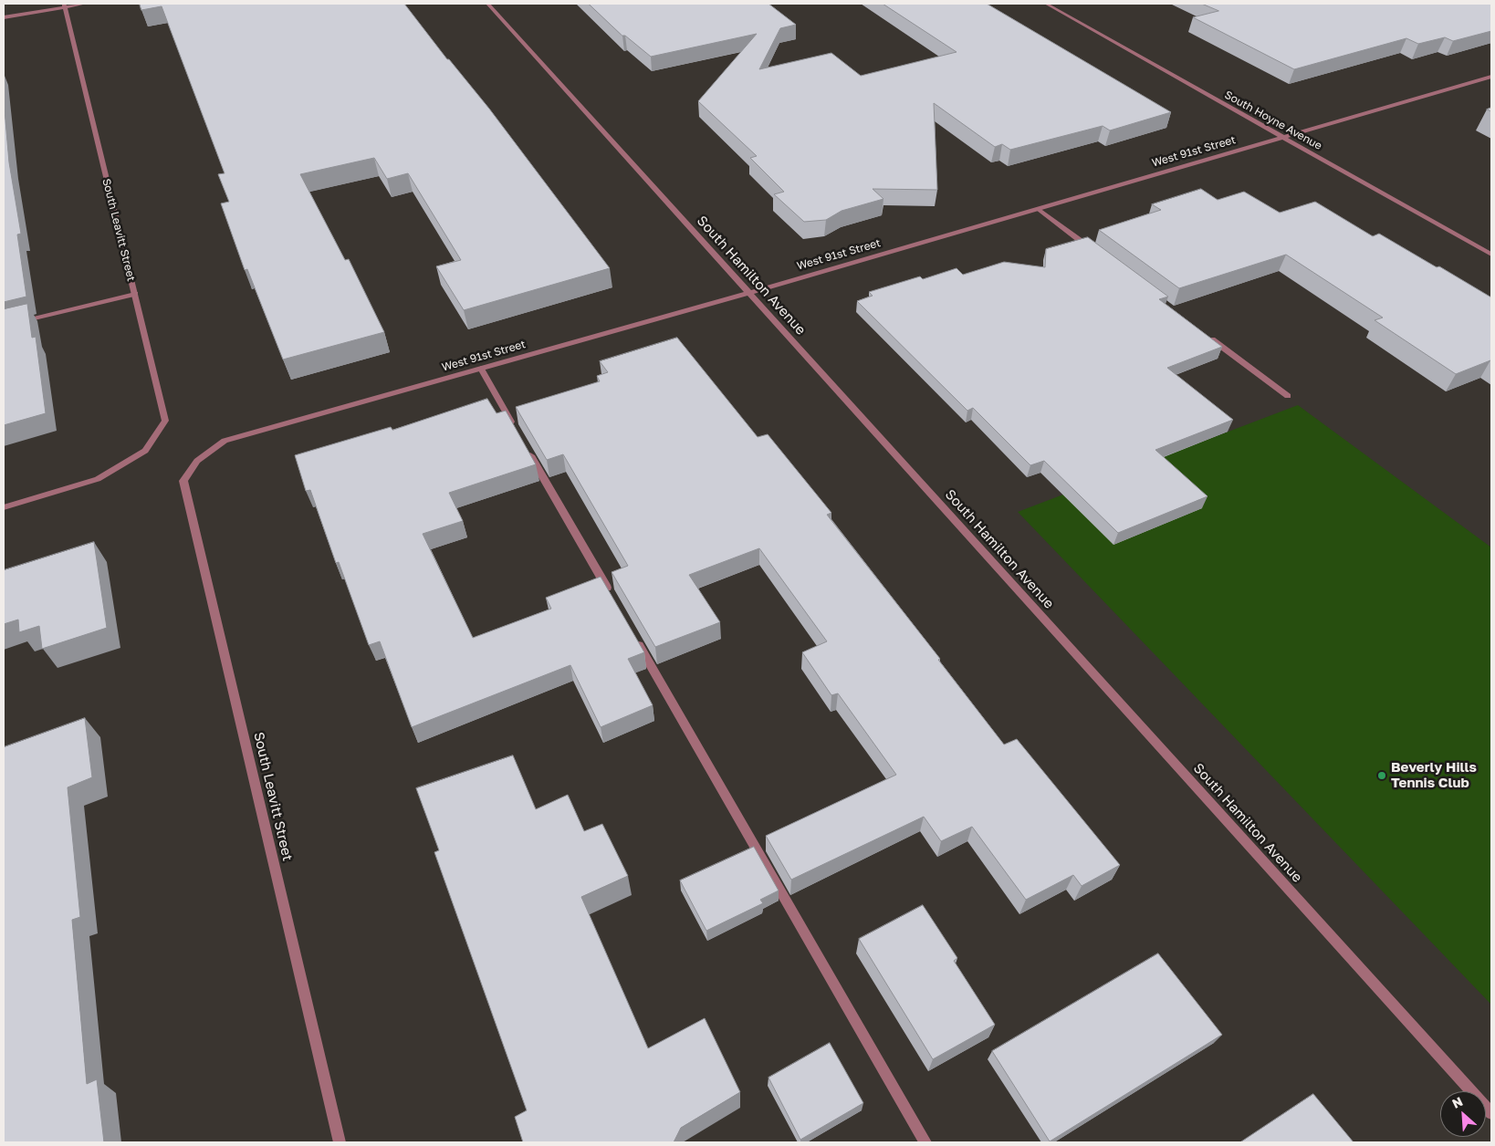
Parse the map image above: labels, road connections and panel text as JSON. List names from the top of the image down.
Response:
{
  "streets": {
    "street": [
      "South Hoyne Avenue",
      "West 91st Street",
      "South Leavitt Street",
      "South Hamilton Avenue"
    ]
  },
  "crossings": [
    ["South Hoyne Avenue", "West 91st Street"],
    ["West 91st Street", "South Leavitt Street"],
    ["West 91st Street", "South Hamilton Avenue"]
  ],
  "places": ["Beverly Hills Tennis Club"],
  "north": "top left"
}
